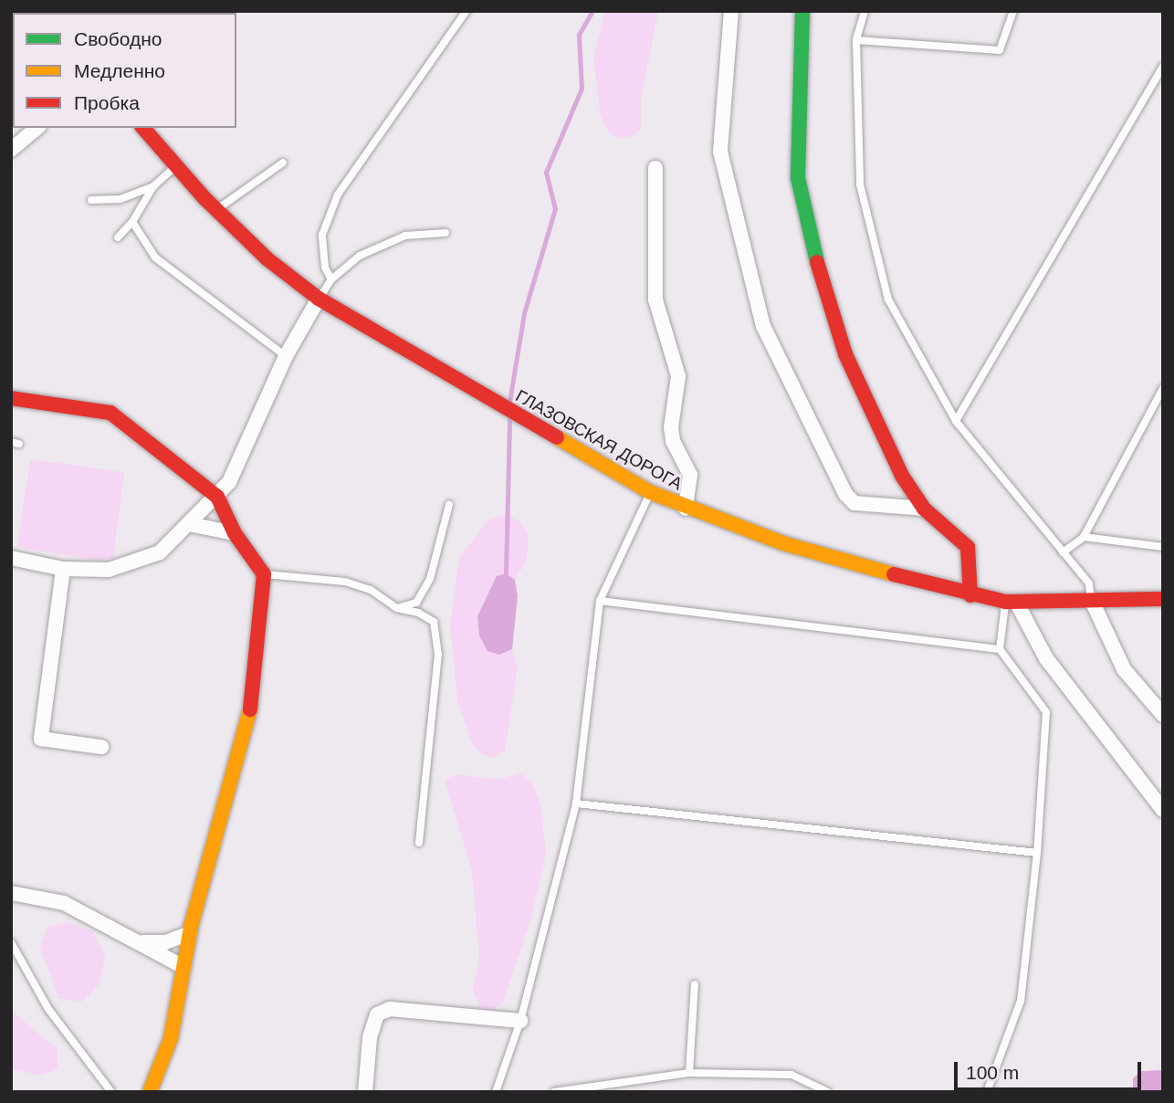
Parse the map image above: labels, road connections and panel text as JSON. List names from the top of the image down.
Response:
{
  "streets": {
    "street": ["ГЛАЗОВСКАЯ ДОРОГА"]
  },
  "legend": ["Свободно", "Медленно", "Пробка"],
  "scale_bar": "100 m"
}
